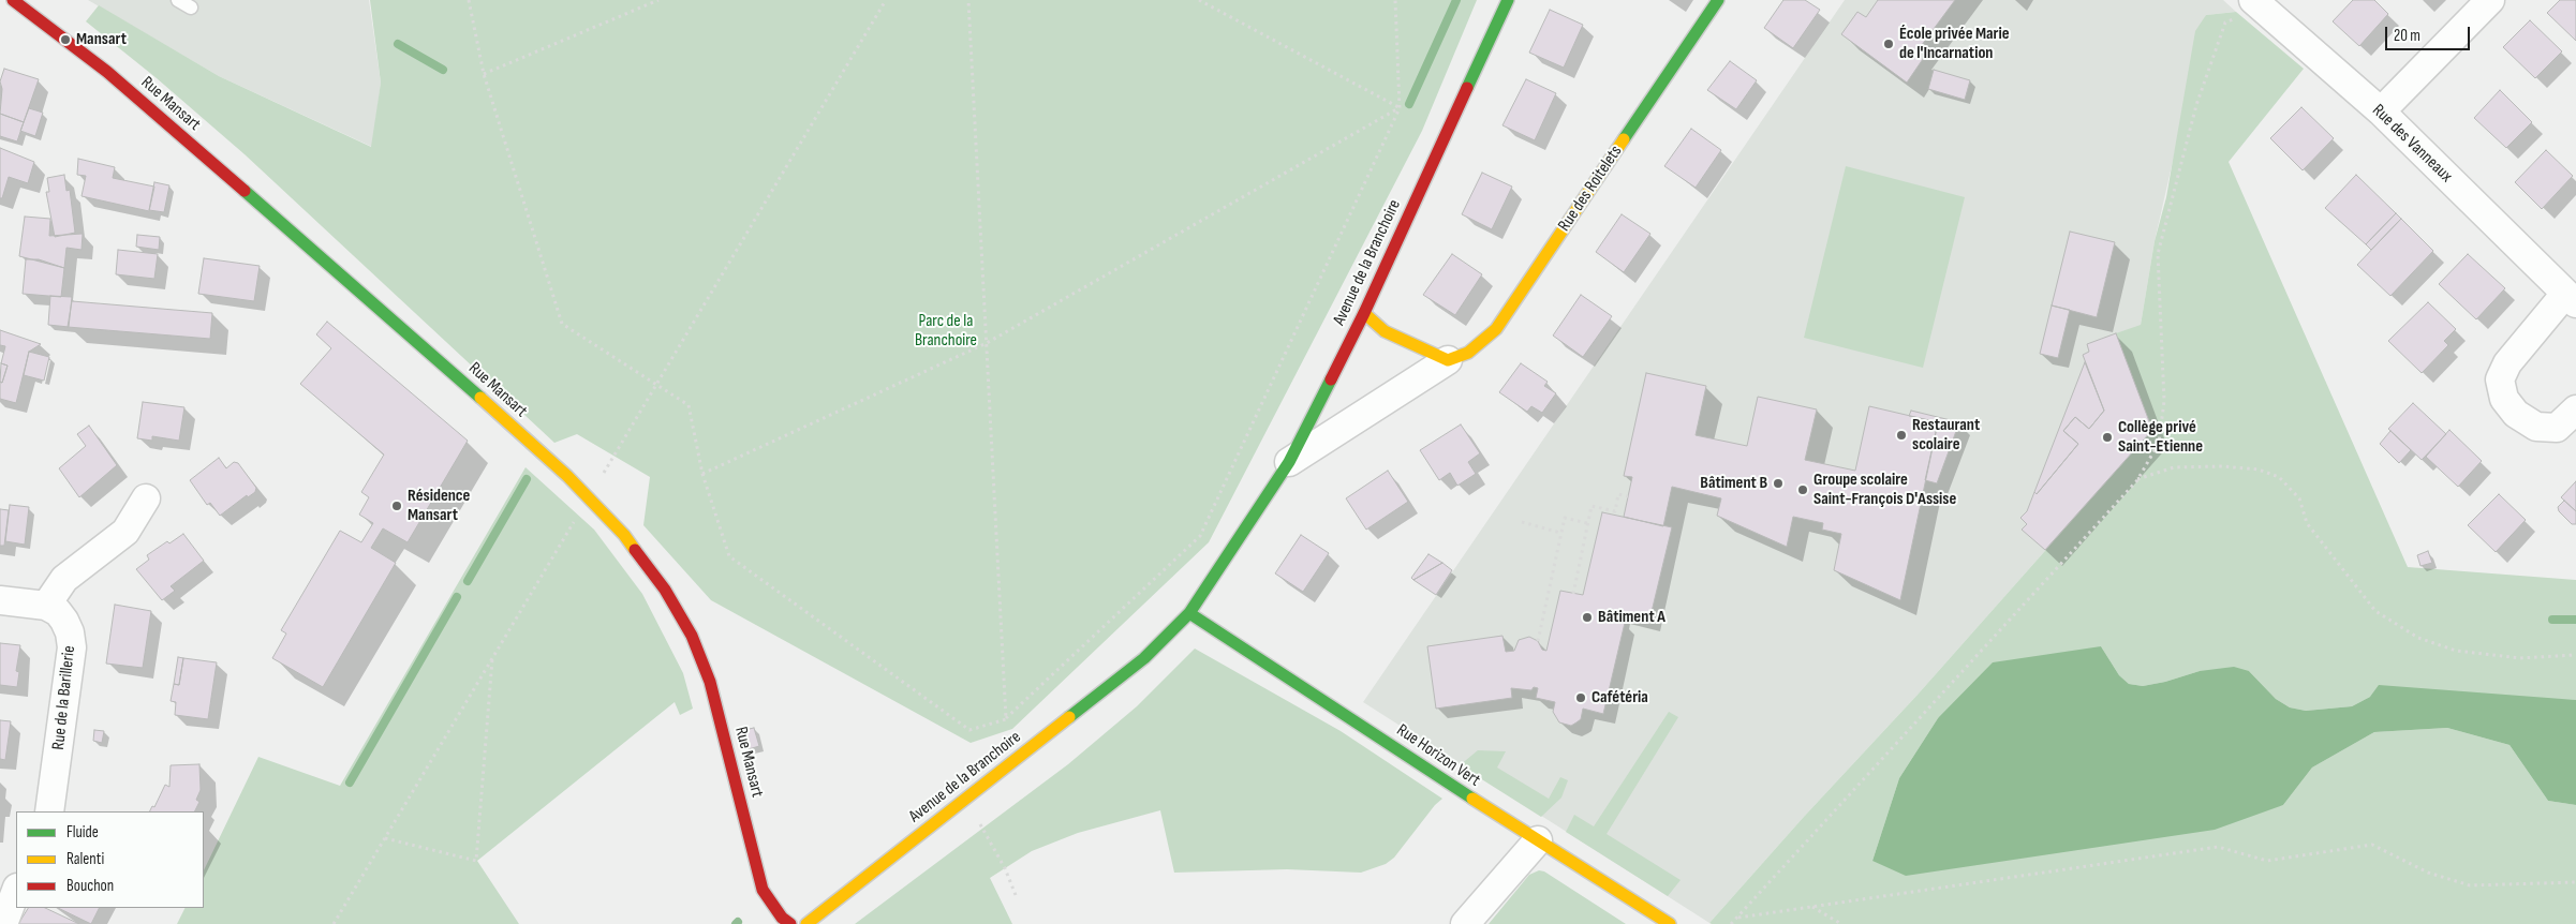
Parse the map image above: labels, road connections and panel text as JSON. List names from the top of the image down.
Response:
{
  "streets": {
    "street": [
      "Rue Mansart",
      "Rue des Vanneaux",
      "Rue des Roitelets",
      "Avenue de la Branchoire",
      "Rue de la Barillerie",
      "Rue Horizon Vert"
    ]
  },
  "crossings": [
    ["Rue des Roitelets", "Avenue de la Branchoire"],
    ["Avenue de la Branchoire", "Rue Horizon Vert"]
  ],
  "parks": ["Parc de la Branchoire"],
  "places": [
    "Mansart",
    "École privée Marie de l'Incarnation",
    "Restaurant scolaire",
    "Collège privé Saint-Etienne",
    "Bâtiment B",
    "Groupe scolaire Saint-François D'Assise",
    "Résidence Mansart",
    "Bâtiment A",
    "Cafétéria"
  ],
  "legend": ["Fluide", "Ralenti", "Bouchon"],
  "scale_bar": "20 m"
}
